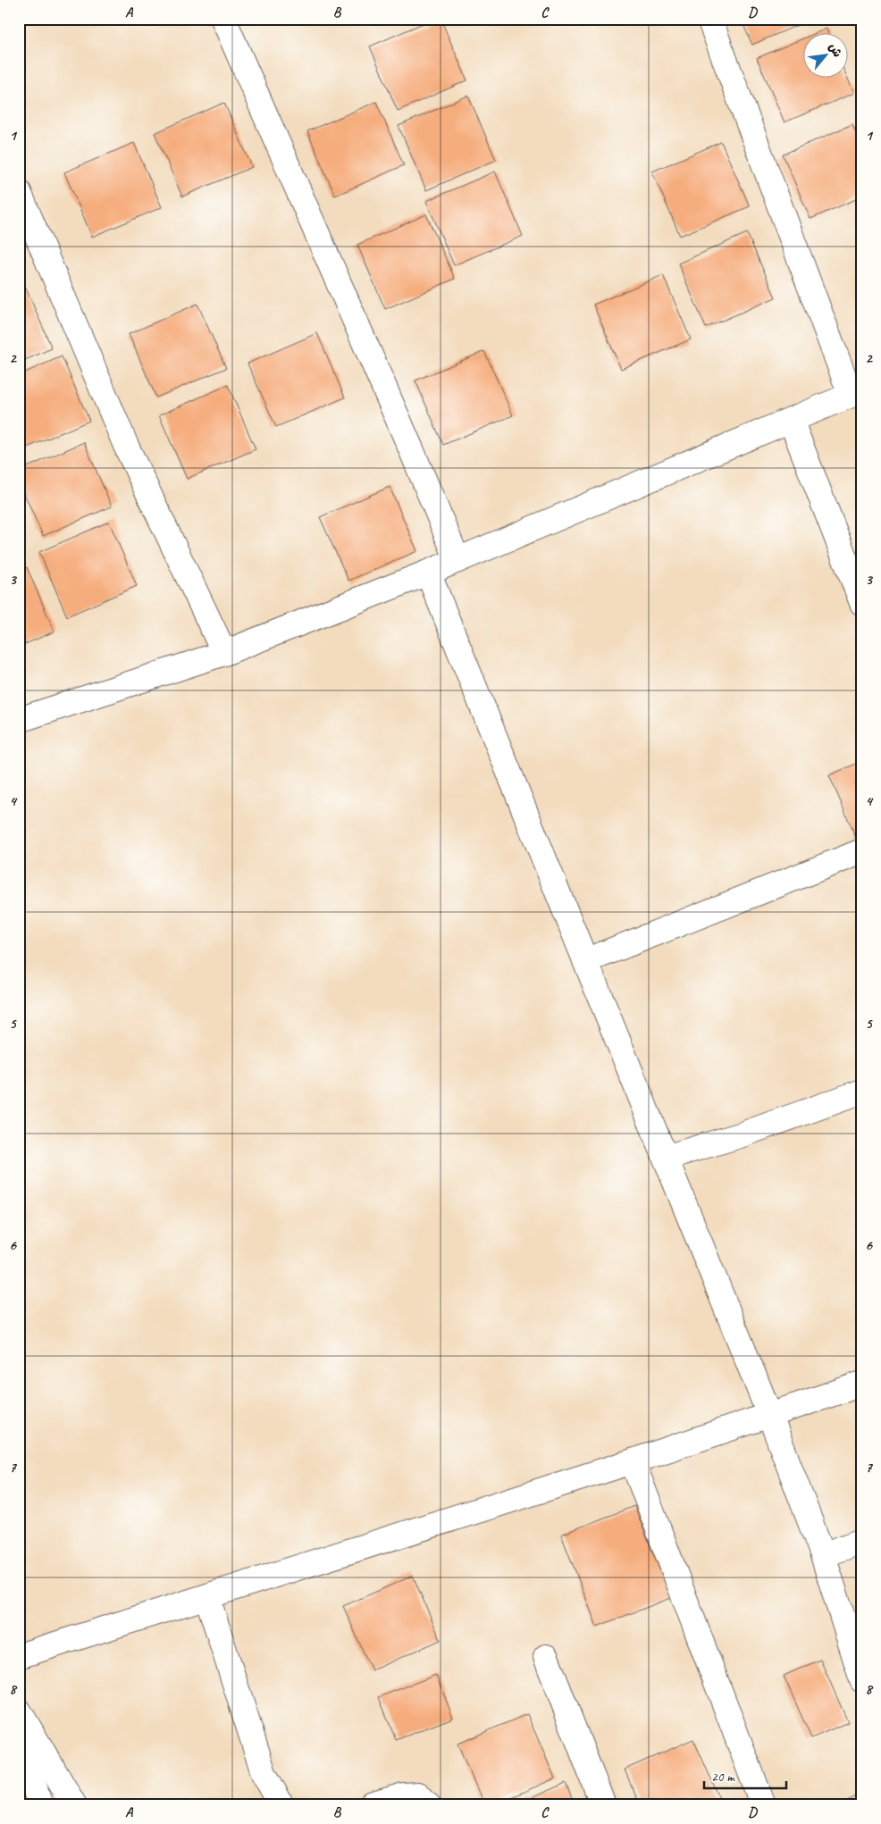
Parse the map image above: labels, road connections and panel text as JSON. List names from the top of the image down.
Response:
{
  "scale_bar": "20 m",
  "north": "top right",
  "grid": {
    "columns": [
      "A",
      "B",
      "C",
      "D"
    ],
    "rows": [
      "1",
      "2",
      "3",
      "4",
      "5",
      "6",
      "7",
      "8"
    ]
  }
}
